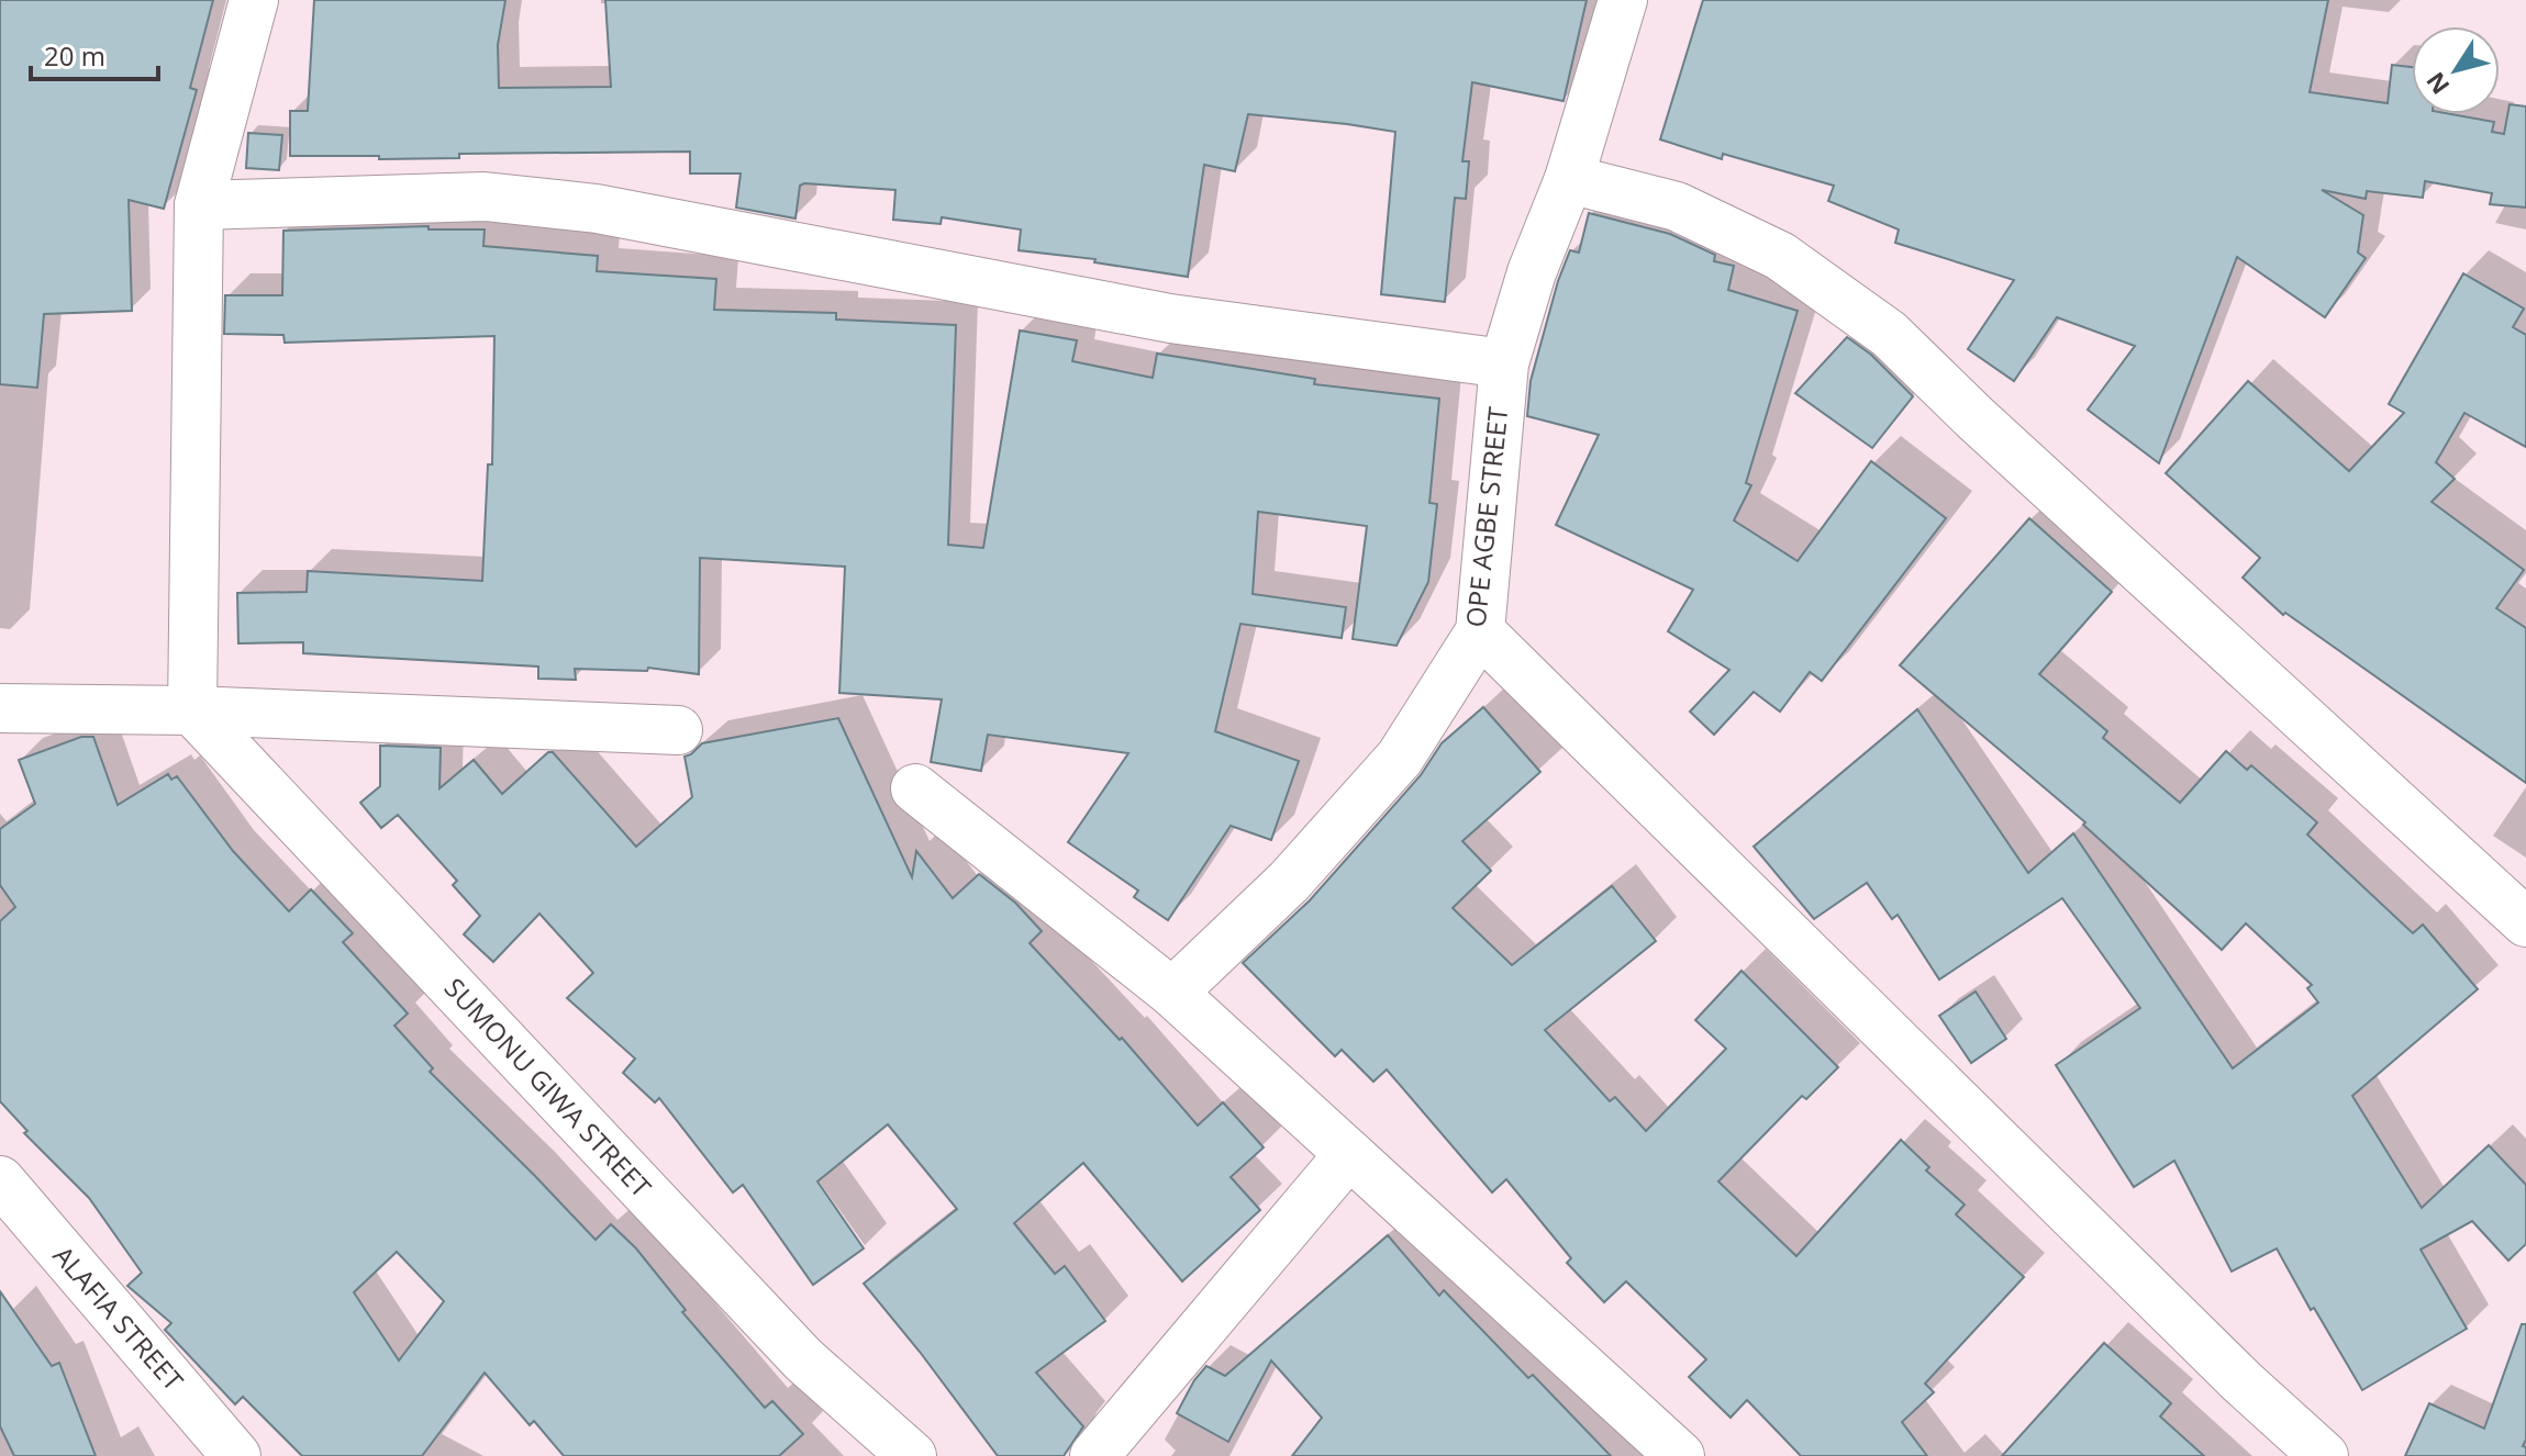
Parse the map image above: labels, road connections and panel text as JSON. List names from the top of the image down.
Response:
{
  "streets": {
    "street": ["OPE AGBE STREET", "SUMONU GIWA STREET", "ALAFIA STREET"]
  },
  "scale_bar": "20 m",
  "north": "bottom left"
}
